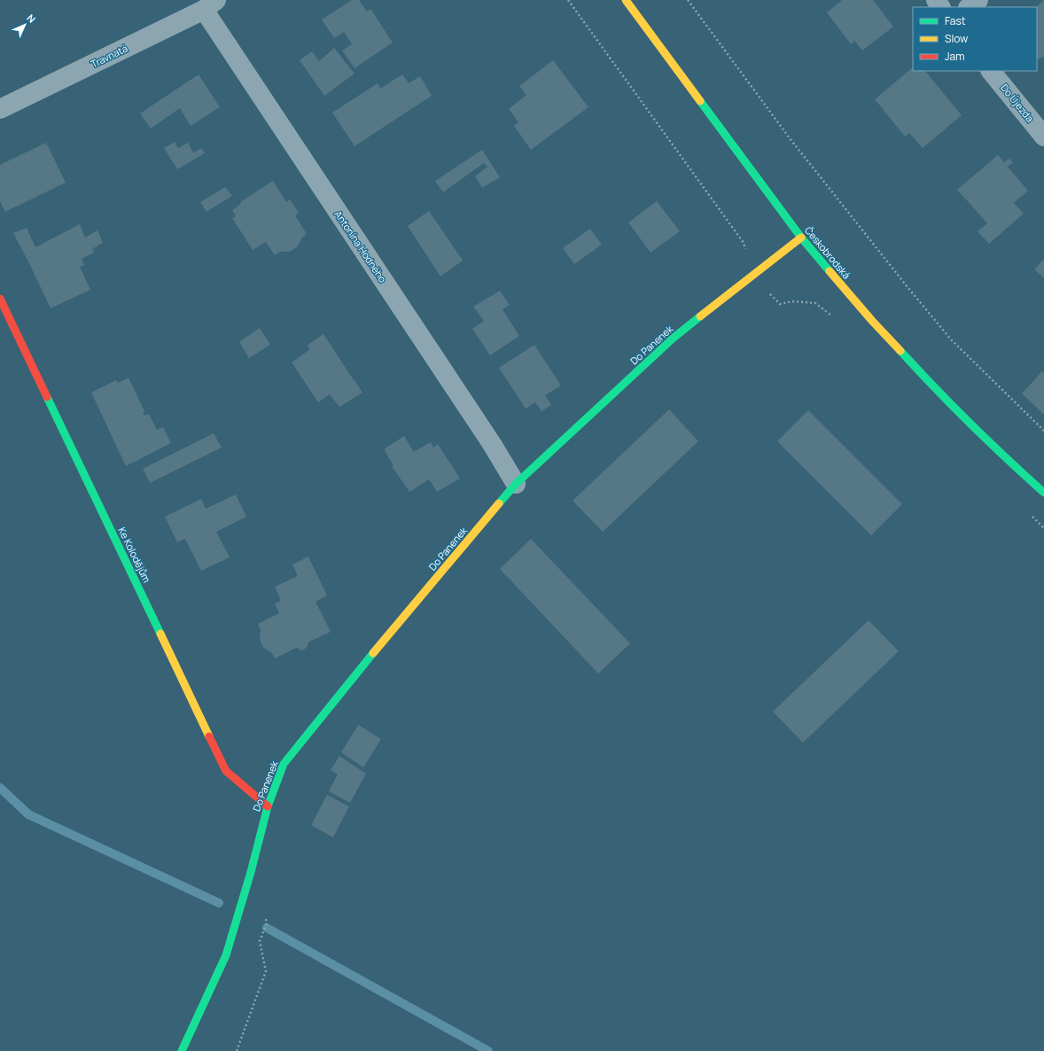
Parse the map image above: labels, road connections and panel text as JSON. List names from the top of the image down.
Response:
{
  "streets": {
    "street": [
      "Travnatá",
      "Do Újezda",
      "Antonína Hodného",
      "Českobrodská",
      "Do Panenek",
      "Ke Kolodějům"
    ]
  },
  "crossings": [
    ["Travnatá", "Antonína Hodného"],
    ["Antonína Hodného", "Do Panenek"],
    ["Českobrodská", "Do Panenek"],
    ["Do Panenek", "Ke Kolodějům"]
  ],
  "legend": ["Fast", "Slow", "Jam"],
  "north": "top right"
}
